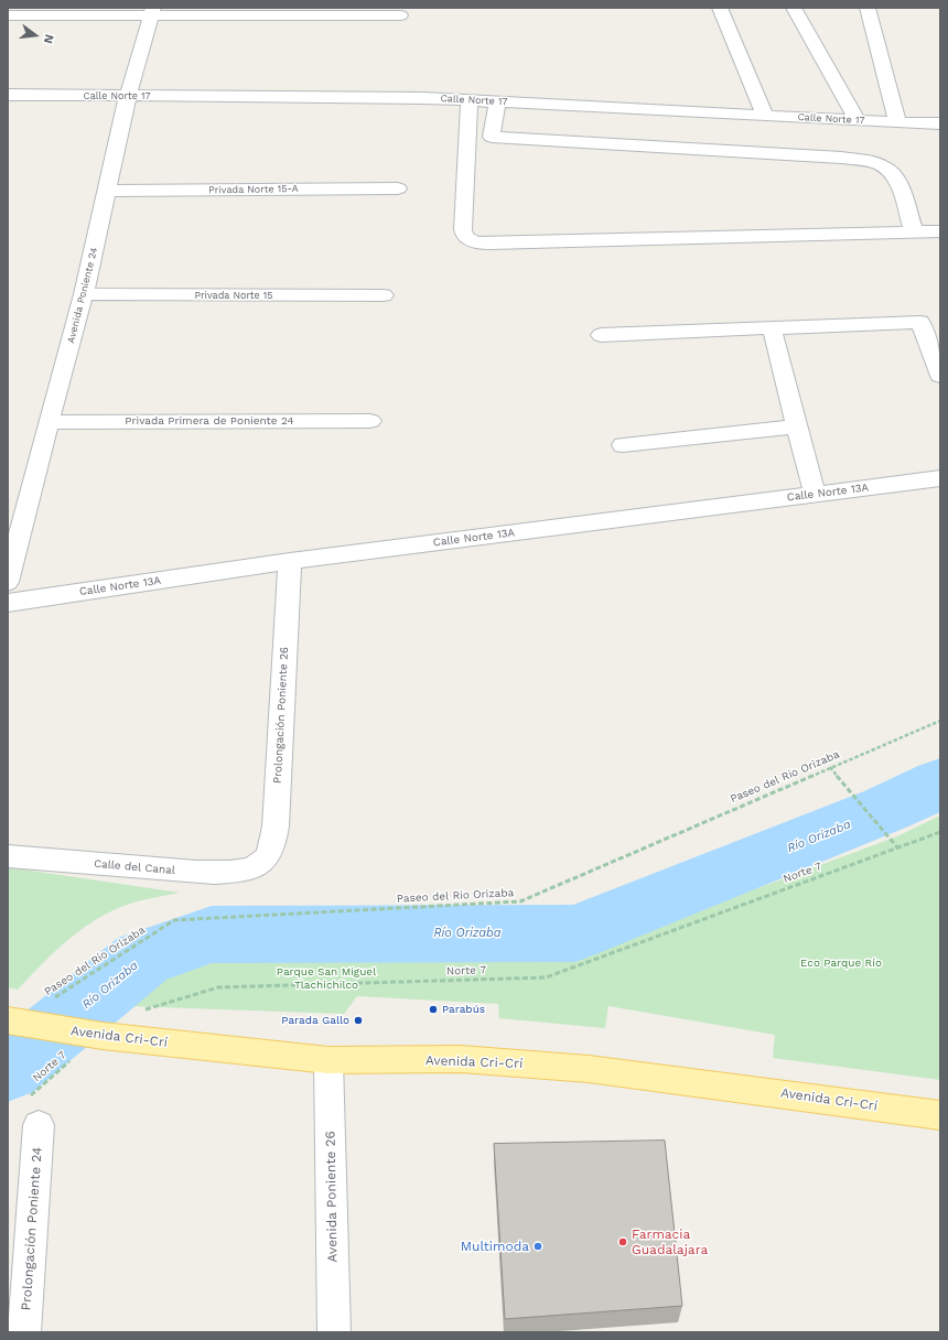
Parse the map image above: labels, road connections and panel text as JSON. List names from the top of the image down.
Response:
{
  "streets": {
    "main road": ["Avenida Cri-Crí"],
    "street": [
      "Calle Norte 17",
      "Privada Norte 15-A",
      "Avenida Poniente 24",
      "Privada Norte 15",
      "Privada Primera de Poniente 24",
      "Calle Norte 13A",
      "Prolongación Poniente 26",
      "Calle del Canal",
      "Avenida Poniente 26",
      "Prolongación Poniente 24"
    ],
    "path": ["Paseo del Río Orizaba", "Norte 7"]
  },
  "crossings": [
    ["Calle Norte 17", "Avenida Poniente 24"],
    ["Privada Norte 15-A", "Avenida Poniente 24"],
    ["Avenida Poniente 24", "Privada Norte 15"],
    ["Avenida Poniente 24", "Privada Primera de Poniente 24"],
    ["Calle Norte 13A", "Prolongación Poniente 26"],
    ["Prolongación Poniente 26", "Calle del Canal"],
    ["Paseo del Río Orizaba", "Avenida Cri-Crí"],
    ["Norte 7", "Avenida Cri-Crí"],
    ["Norte 7", "Prolongación Poniente 24"],
    ["Avenida Cri-Crí", "Avenida Poniente 26"]
  ],
  "water": ["Río Orizaba"],
  "parks": ["Eco Parque Río", "Parque San Miguel Tlachichilco"],
  "places": [
    "Parabús",
    "Parada Gallo",
    "Farmacia Guadalajara",
    "Multimoda"
  ],
  "north": "right"
}
